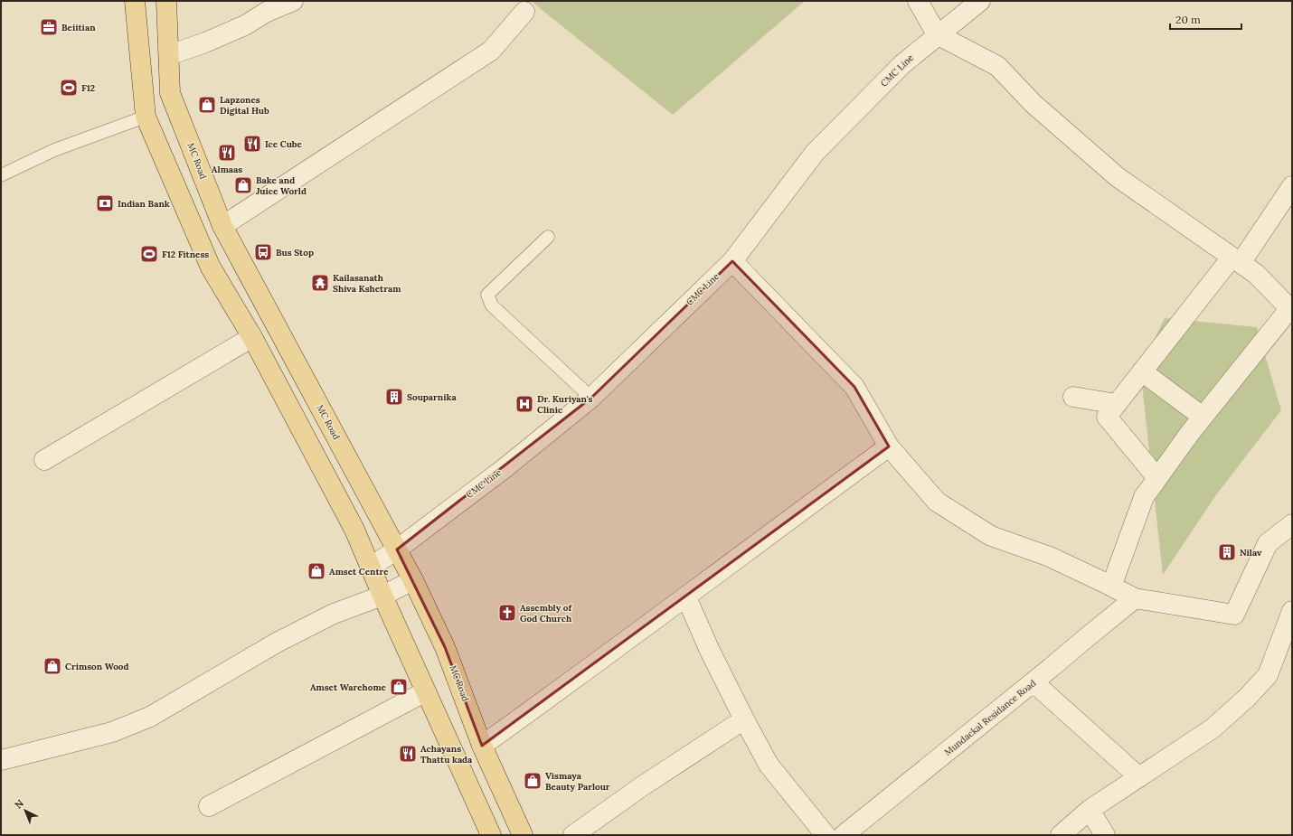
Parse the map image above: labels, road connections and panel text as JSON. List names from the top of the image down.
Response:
{
  "streets": {
    "main road": ["MC Road"],
    "street": ["CMC Line", "Mundackal Residance Road"]
  },
  "crossings": [
    ["CMC Line", "MC Road"]
  ],
  "places": {
    "office": ["Beiitian"],
    "sports": ["F12", "F12 Fitness"],
    "shop": [
      "Lapzones Digital Hub",
      "Bake and Juice World",
      "Amset Centre",
      "Crimson Wood",
      "Amset Warehome",
      "Vismaya Beauty Parlour"
    ],
    "restaurant": ["Ice Cube", "Almaas", "Achayans Thattu kada"],
    "bank": ["Indian Bank"],
    "bus stop": ["Bus Stop"],
    "temple": ["Kailasanath Shiva Kshetram"],
    "building": ["Souparnika", "Nilav"],
    "hospital": ["Dr. Kuriyan's Clinic"],
    "church": ["Assembly of God Church"]
  },
  "scale_bar": "20 m",
  "north": "top left"
}
